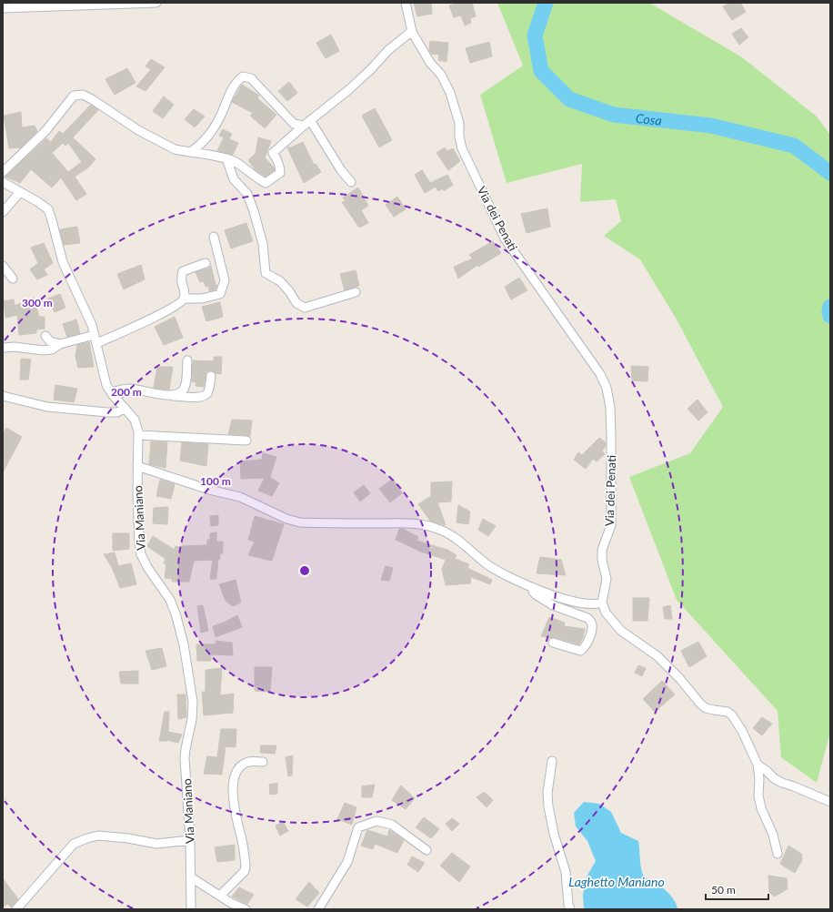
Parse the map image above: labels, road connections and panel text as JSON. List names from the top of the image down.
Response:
{
  "streets": {
    "street": ["Via dei Penati", "Via Maniano"]
  },
  "water": ["Cosa", "Laghetto Maniano"],
  "scale_bar": "50 m",
  "rings": ["300 m", "200 m", "100 m"]
}
